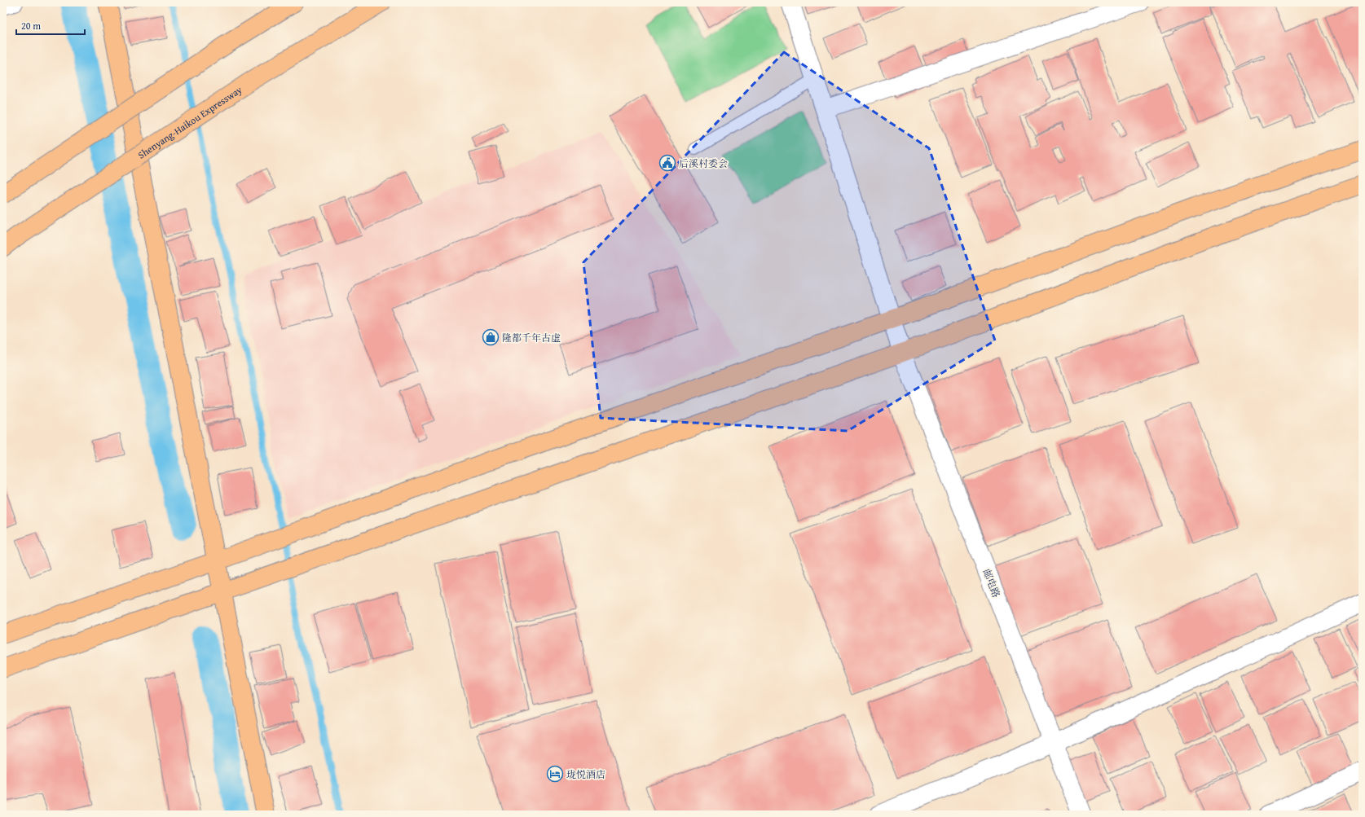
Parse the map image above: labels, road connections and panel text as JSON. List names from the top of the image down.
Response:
{
  "streets": {
    "main road": ["Shenyang-Haikou Expressway"],
    "street": ["邮电路"]
  },
  "places": {
    "public building": ["后溪村委会"],
    "shop": ["隆都千年古虚"],
    "hotel": ["珑悦酒店"]
  },
  "scale_bar": "20 m"
}
